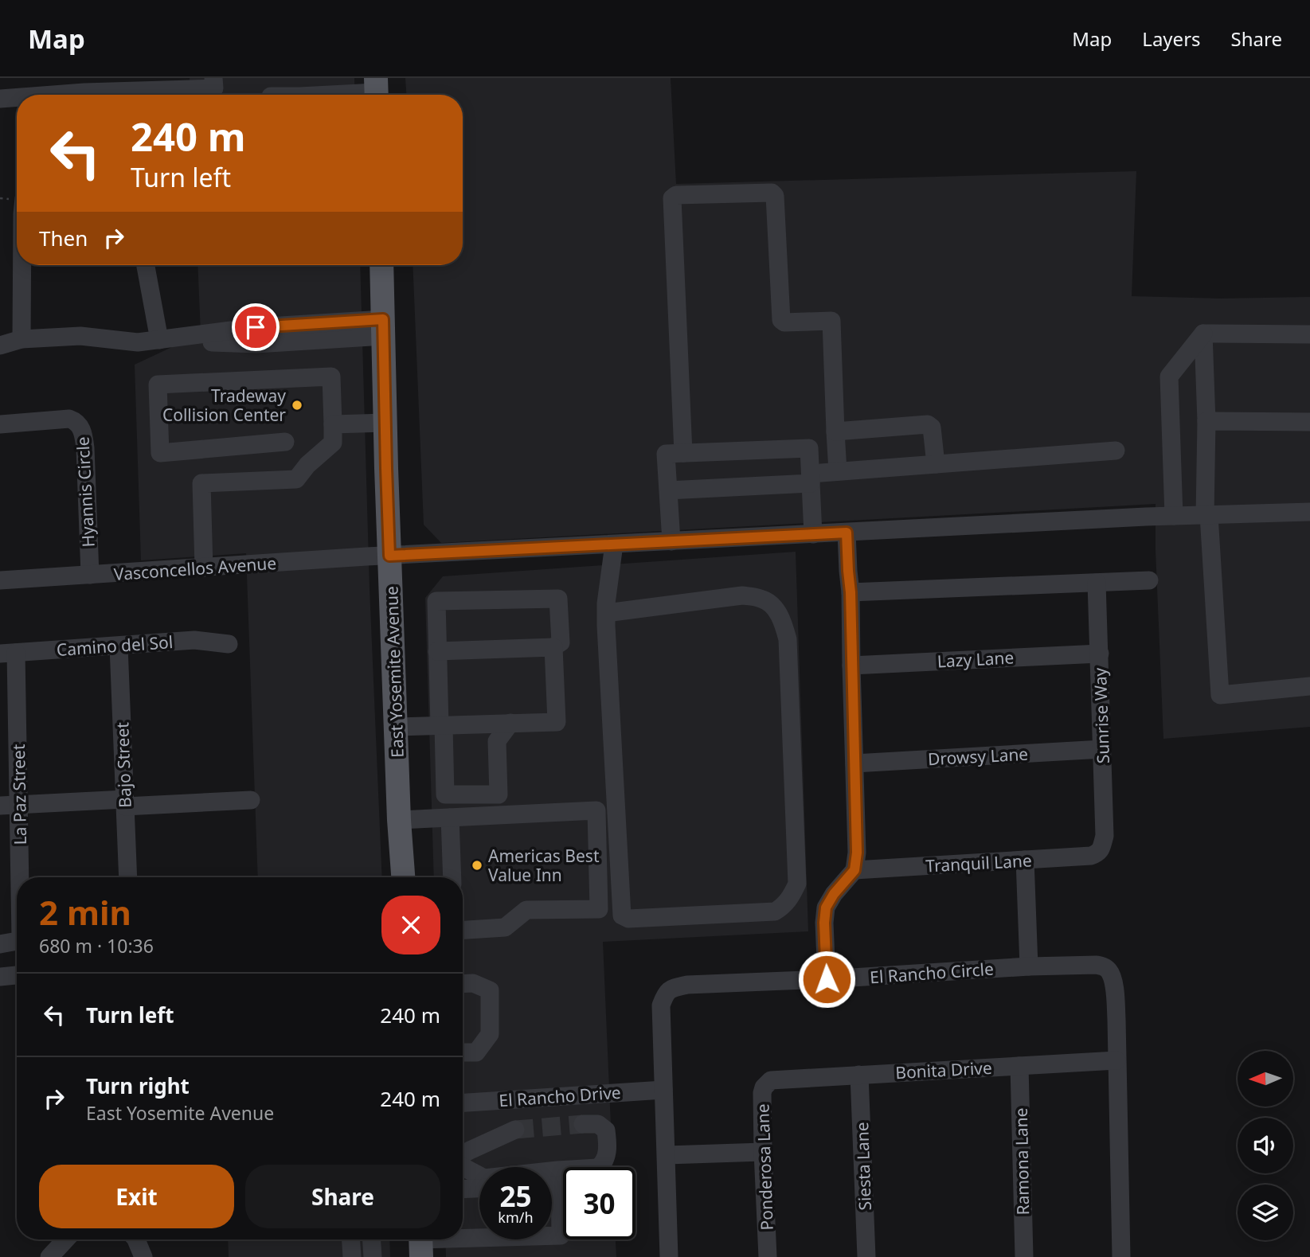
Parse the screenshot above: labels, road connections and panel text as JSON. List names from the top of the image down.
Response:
{
  "streets": {
    "main road": ["East Yosemite Avenue"],
    "street": [
      "Hyannis Circle",
      "Vasconcellos Avenue",
      "Camino del Sol",
      "Lazy Lane",
      "Sunrise Way",
      "Drowsy Lane",
      "Bajo Street",
      "La Paz Street",
      "Tranquil Lane",
      "El Rancho Circle",
      "Bonita Drive",
      "El Rancho Drive",
      "Ramona Lane",
      "Siesta Lane",
      "Ponderosa Lane"
    ]
  },
  "crossings": [
    ["Hyannis Circle", "Vasconcellos Avenue"],
    ["Vasconcellos Avenue", "East Yosemite Avenue"],
    ["Camino del Sol", "Bajo Street"],
    ["Camino del Sol", "La Paz Street"],
    ["Lazy Lane", "Sunrise Way"],
    ["Sunrise Way", "Drowsy Lane"],
    ["Sunrise Way", "Tranquil Lane"],
    ["El Rancho Circle", "Bonita Drive"],
    ["El Rancho Circle", "El Rancho Drive"],
    ["Bonita Drive", "Ramona Lane"],
    ["Bonita Drive", "Siesta Lane"],
    ["Bonita Drive", "Ponderosa Lane"]
  ],
  "places": ["Tradeway Collision Center", "Americas Best Value Inn"],
  "north": "left",
  "page": {
    "header": "Map",
    "nav": ["Map", "Layers", "Share"],
    "turn": ["240 m", "Turn left"],
    "then": "Then",
    "heading": ["2 min", "680 m · 10:36"],
    "list": [
      {
        "name": "Turn left",
        "value": "240 m"
      },
      {
        "name": "Turn right",
        "note": "East Yosemite Avenue",
        "value": "240 m"
      }
    ],
    "buttons": ["Exit", "Share"],
    "speed": "25 km/h",
    "limit": "30"
  }
}
